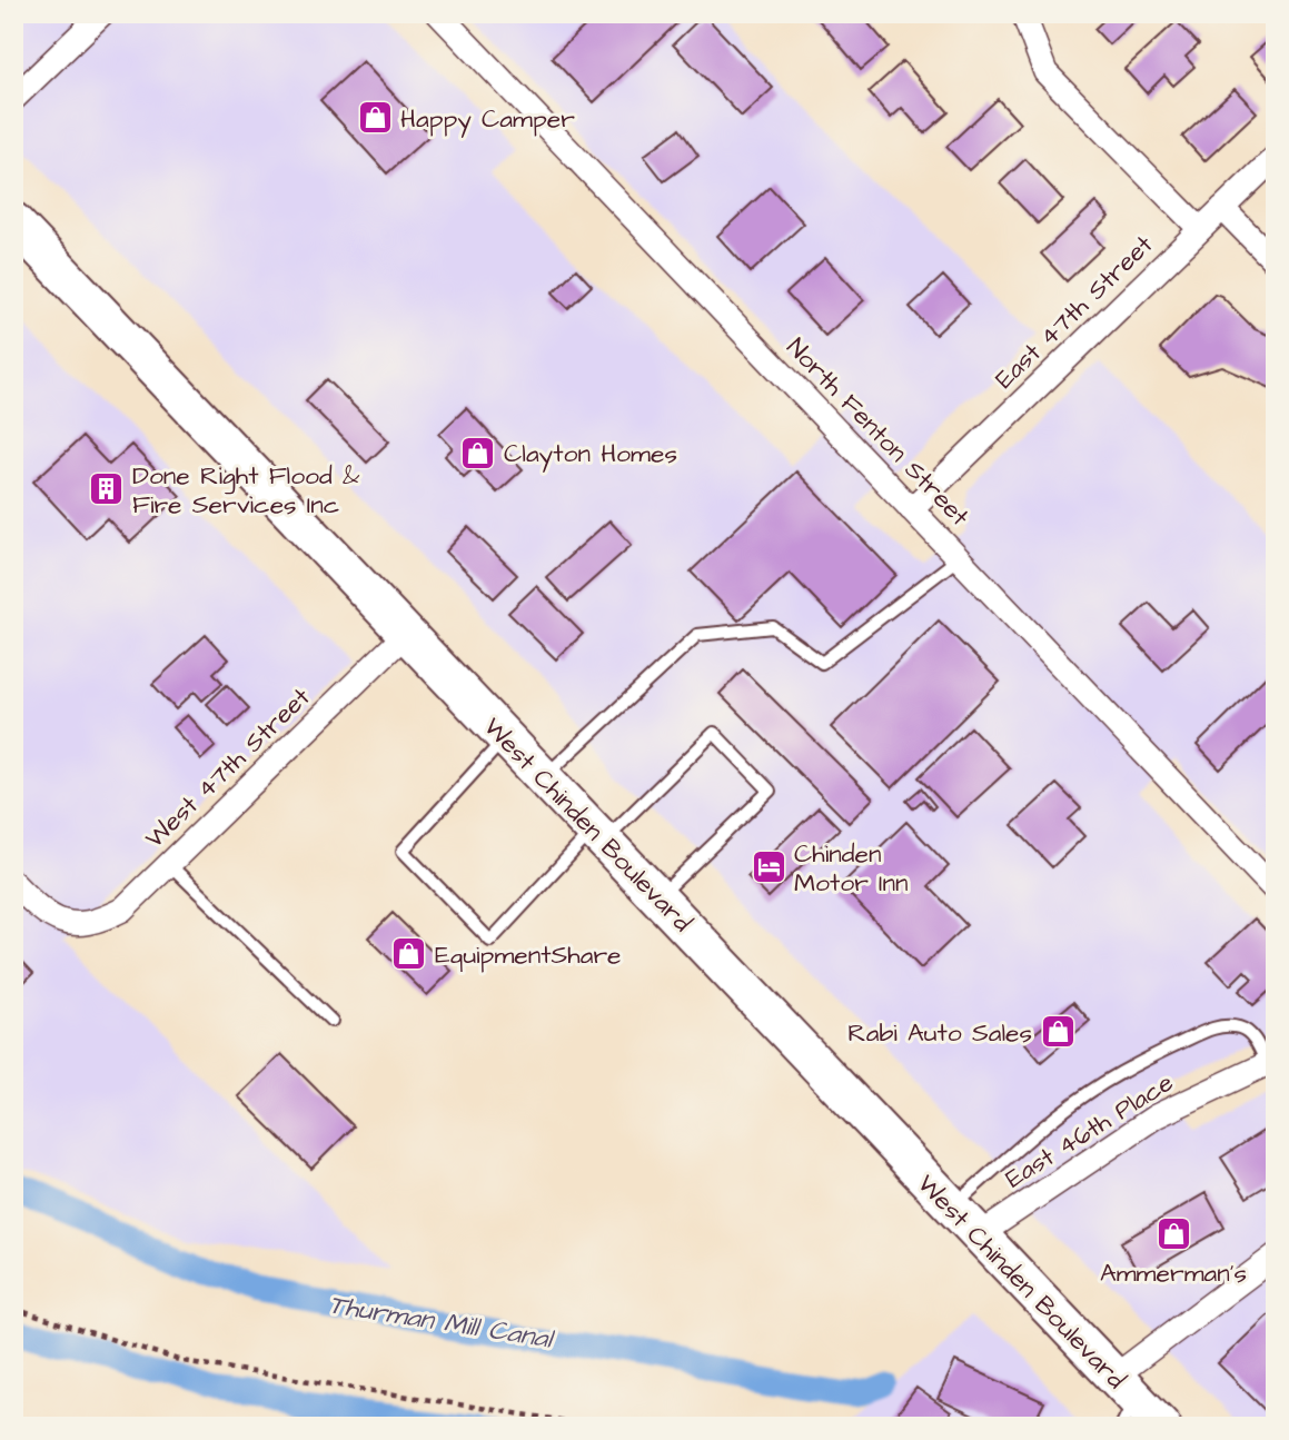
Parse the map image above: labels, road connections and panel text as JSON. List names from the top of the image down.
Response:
{
  "streets": {
    "main road": ["West Chinden Boulevard"],
    "street": [
      "East 47th Street",
      "North Fenton Street",
      "West 47th Street",
      "East 46th Place"
    ]
  },
  "crossings": [
    ["East 47th Street", "North Fenton Street"],
    ["West 47th Street", "West Chinden Boulevard"],
    ["West Chinden Boulevard", "East 46th Place"]
  ],
  "water": ["Thurman Mill Canal"],
  "places": {
    "shop": [
      "Happy Camper",
      "Clayton Homes",
      "EquipmentShare",
      "Rabi Auto Sales",
      "Ammerman's"
    ],
    "building": ["Done Right Flood & Fire Services Inc"],
    "hotel": ["Chinden Motor Inn"]
  }
}
